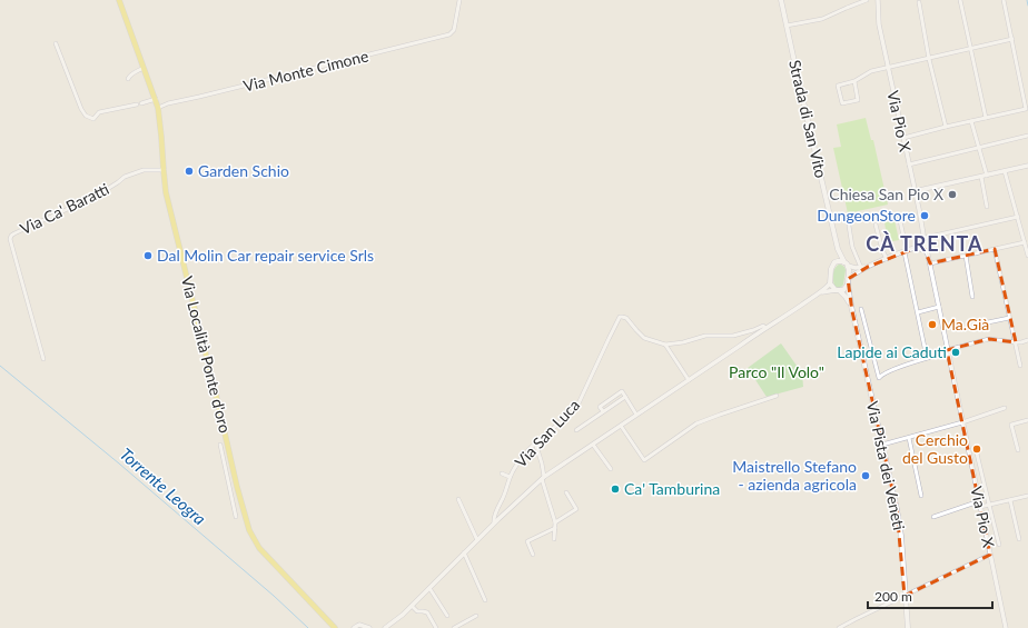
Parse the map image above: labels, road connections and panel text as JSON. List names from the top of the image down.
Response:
{
  "streets": {
    "main road": ["Strada di San Vito", "Via Località Ponte d'oro", "Via Pista dei Veneti"],
    "street": [
      "Via Monte Cimone",
      "Via Pio X",
      "Via Ca' Baratti",
      "Via San Luca"
    ]
  },
  "crossings": [
    ["Via Monte Cimone", "Via Località Ponte d'oro"],
    ["Strada di San Vito", "Via Pista dei Veneti"],
    ["Via Ca' Baratti", "Via Località Ponte d'oro"]
  ],
  "districts": ["CÀ TRENTA"],
  "water": ["Torrente Leogra"],
  "parks": ["Parco \"Il Volo\""],
  "places": [
    "Garden Schio",
    "Chiesa San Pio X",
    "DungeonStore",
    "Dal Molin Car repair service Srls",
    "Ma.Già",
    "Lapide ai Caduti",
    "Cerchio del Gusto",
    "Maistrello Stefano - azienda agricola",
    "Ca' Tamburina"
  ],
  "scale_bar": "200 m"
}
